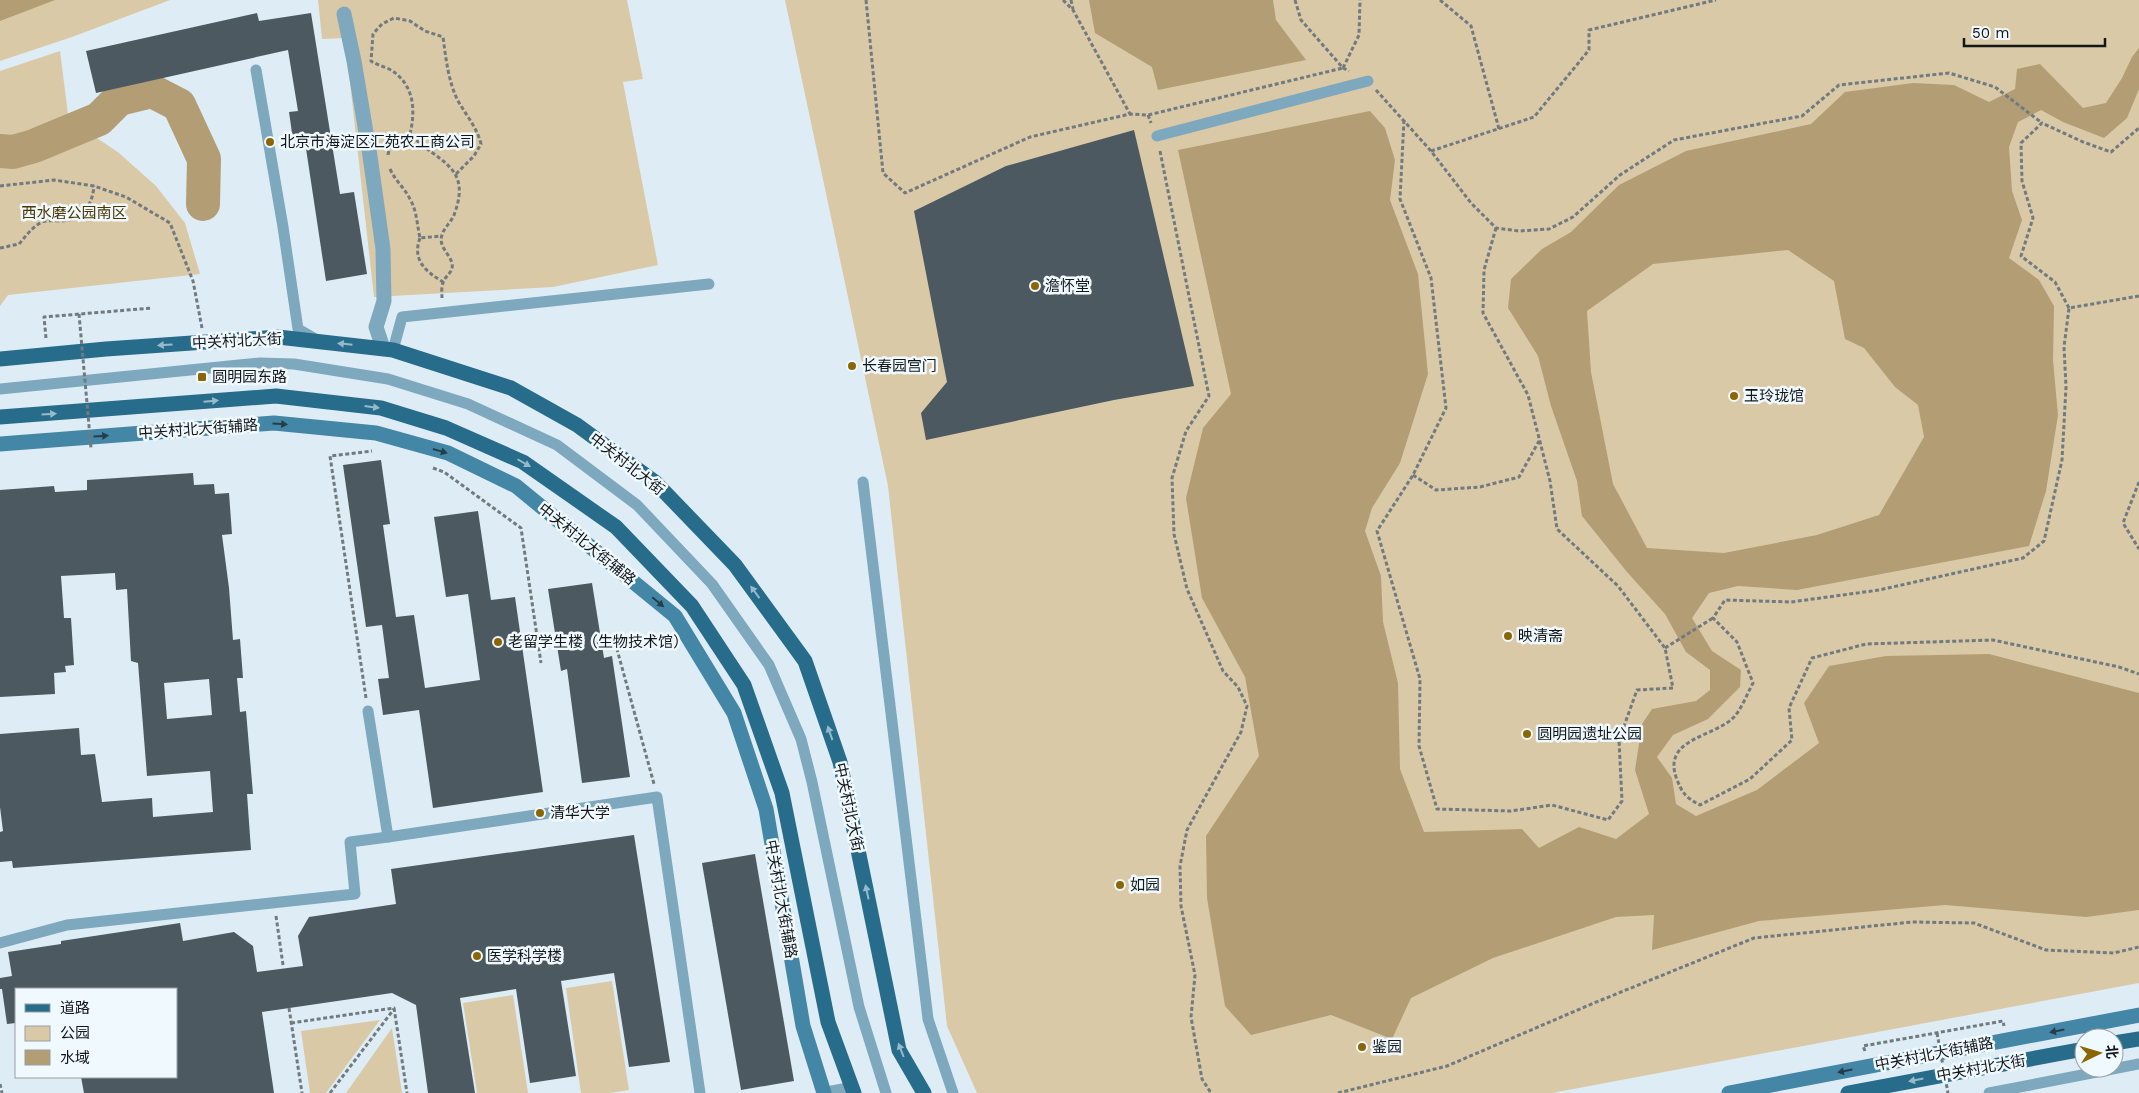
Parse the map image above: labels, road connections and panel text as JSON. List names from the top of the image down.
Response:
{
  "streets": {
    "main road": ["中关村北大街"],
    "street": ["中关村北大街辅路"]
  },
  "one_way": ["中关村北大街"],
  "parks": ["西水磨公园南区"],
  "places": {
    "other": [
      "北京市海淀区汇苑农工商公司",
      "澹怀堂",
      "长春园宫门",
      "玉玲珑馆",
      "映清斋",
      "老留学生楼（生物技术馆）",
      "圆明园遗址公园",
      "清华大学",
      "如园",
      "医学科学楼",
      "鉴园"
    ],
    "transit": ["圆明园东路"]
  },
  "legend": ["道路", "公园", "水域"],
  "scale_bar": "50 m",
  "north": "right"
}
